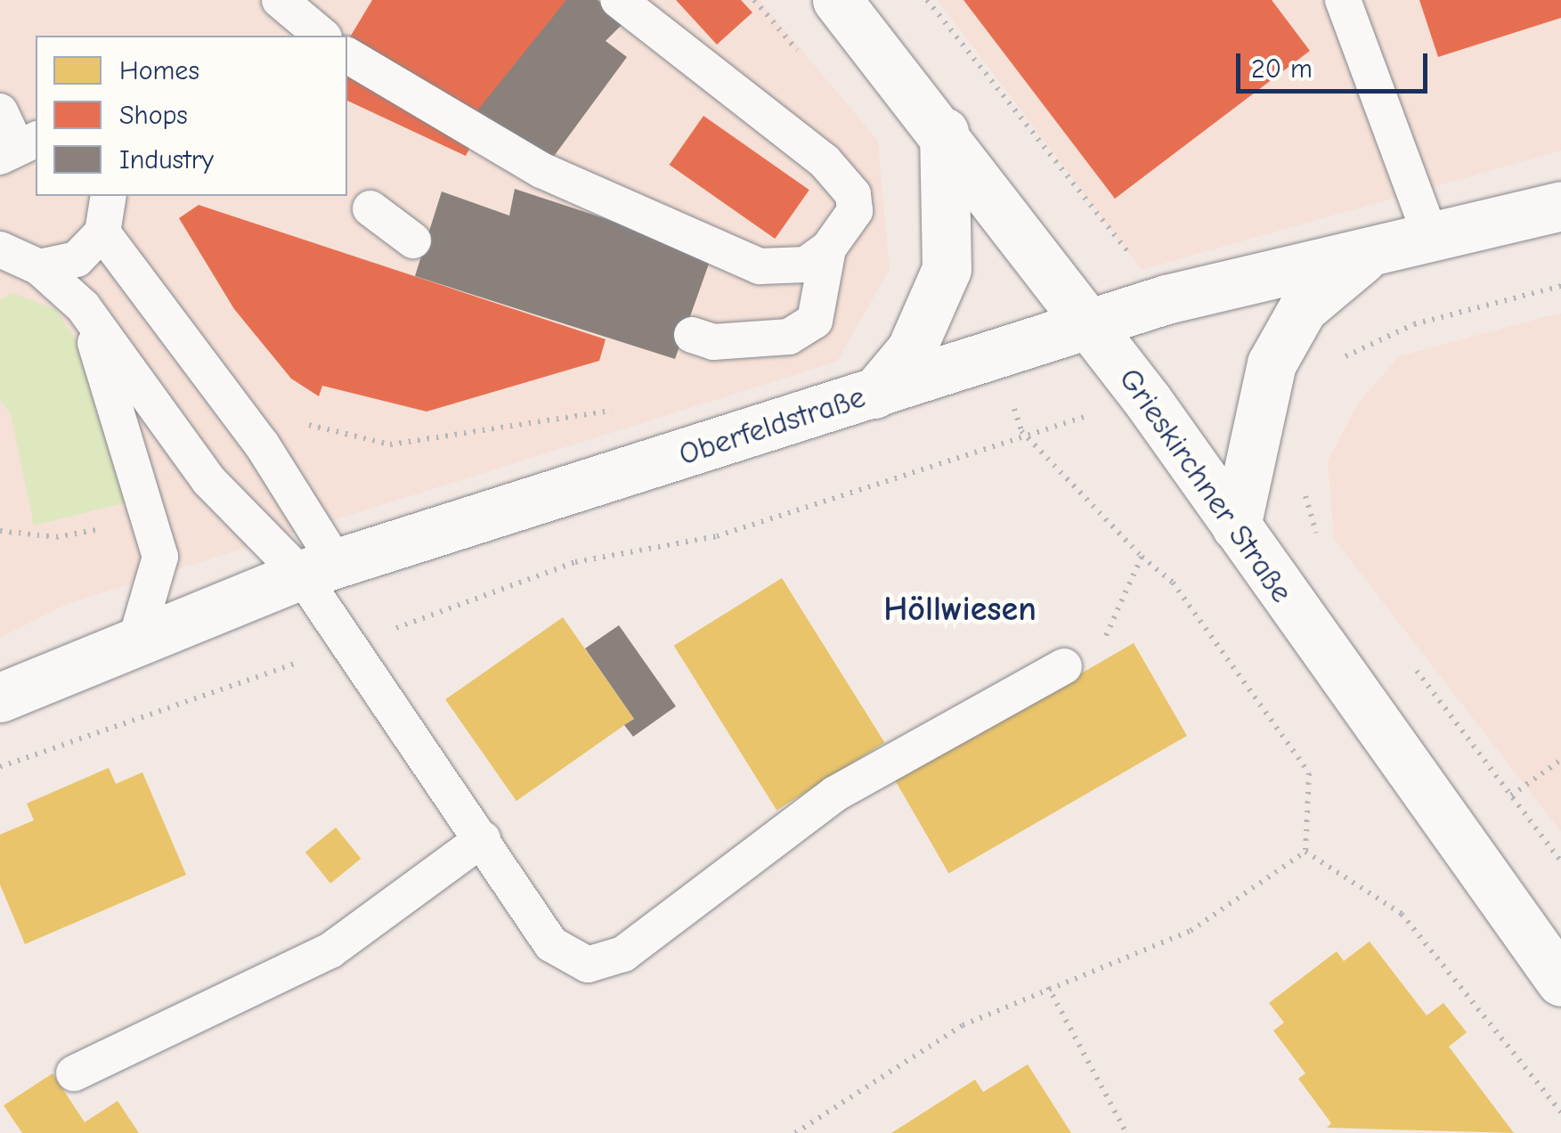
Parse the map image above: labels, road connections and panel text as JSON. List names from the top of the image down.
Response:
{
  "streets": {
    "main road": ["Oberfeldstraße", "Grieskirchner Straße"]
  },
  "crossings": [
    ["Oberfeldstraße", "Grieskirchner Straße"]
  ],
  "districts": ["Höllwiesen"],
  "legend": ["Homes", "Shops", "Industry"],
  "scale_bar": "20 m"
}
